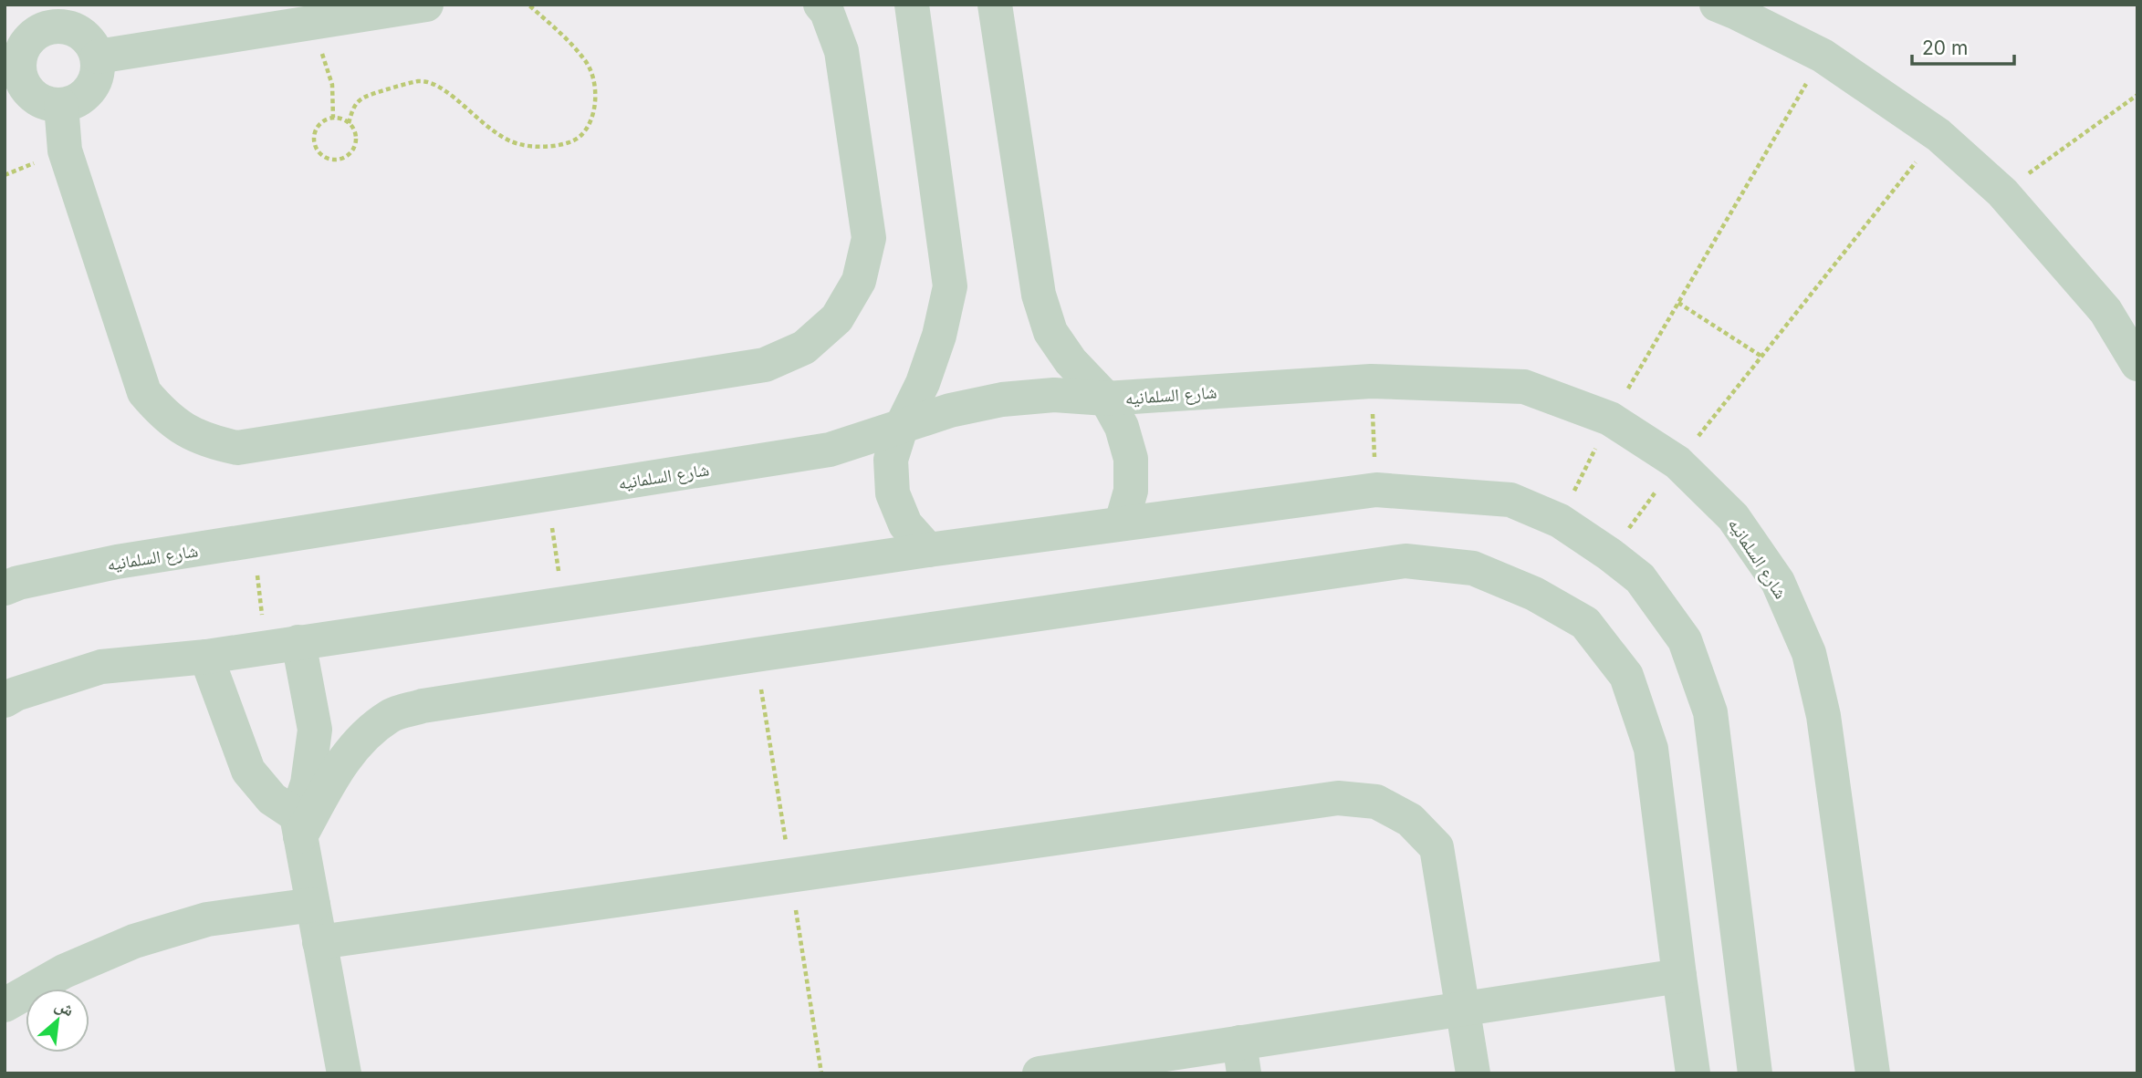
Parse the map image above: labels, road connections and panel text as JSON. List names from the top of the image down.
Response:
{
  "streets": {
    "street": ["شارع السلمانيه"]
  },
  "scale_bar": "20 m",
  "north": "top right"
}
